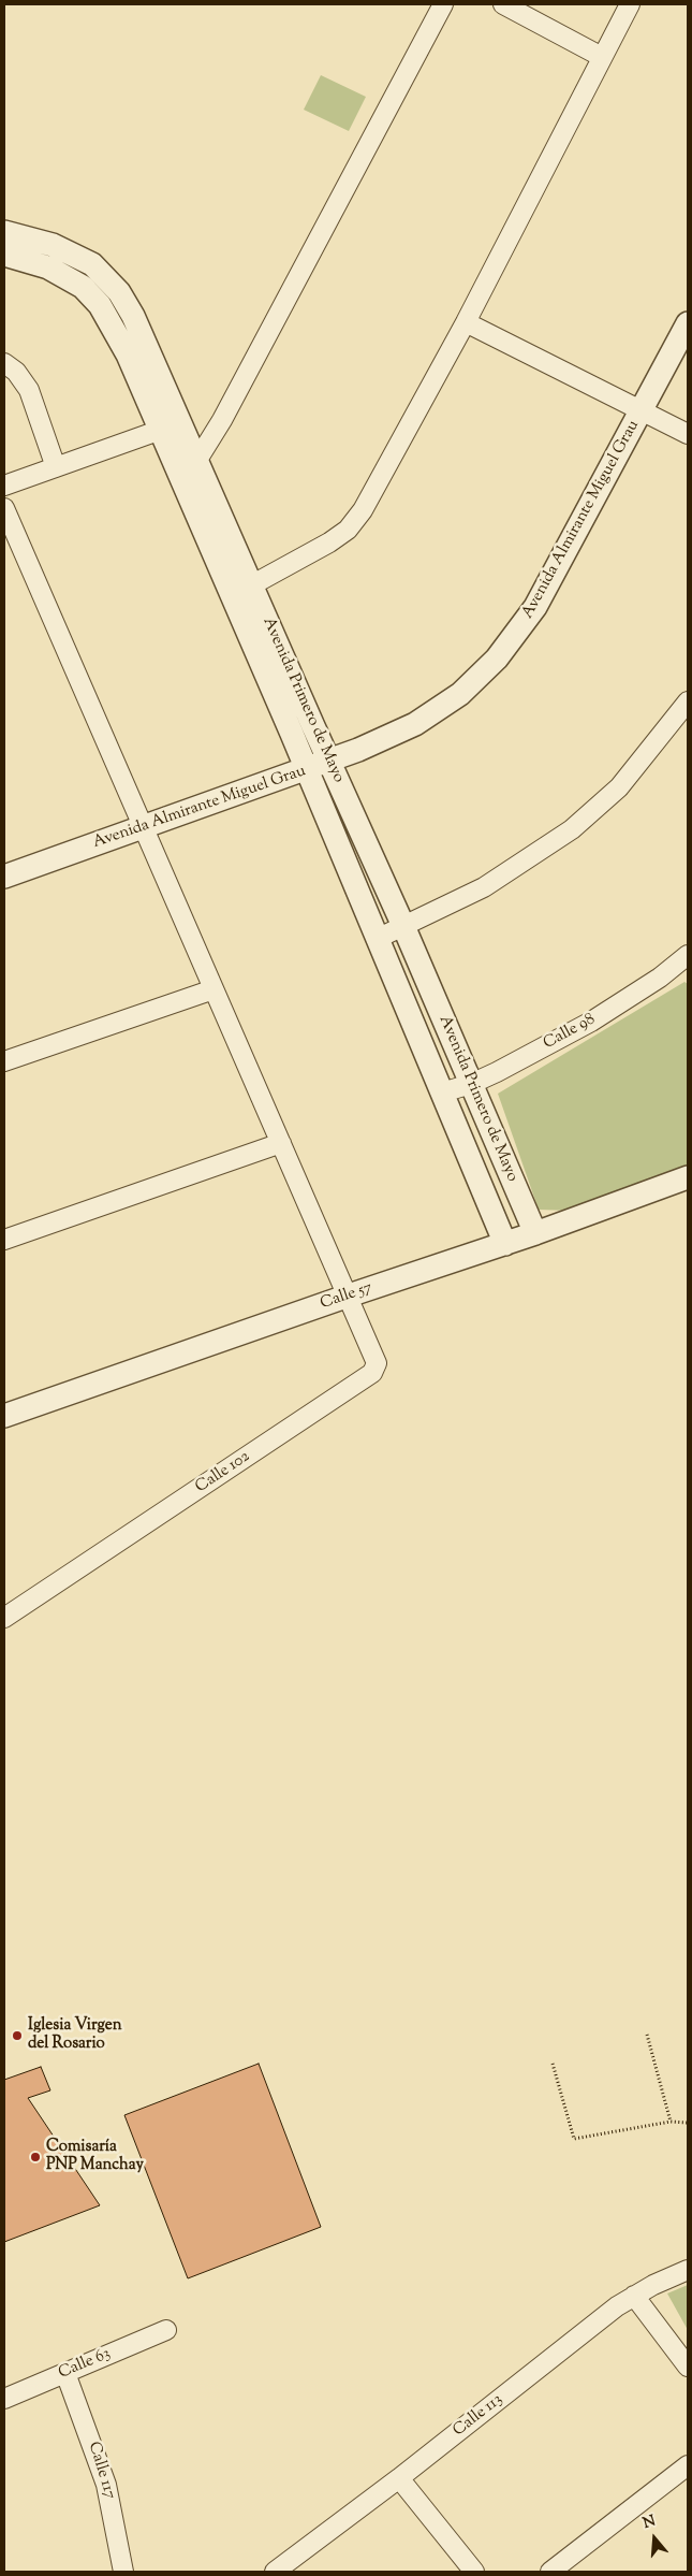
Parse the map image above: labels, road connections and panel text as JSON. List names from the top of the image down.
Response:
{
  "streets": {
    "street": [
      "Avenida Almirante Miguel Grau",
      "Avenida Primero de Mayo",
      "Calle 98",
      "Calle 57",
      "Calle 102",
      "Calle 63",
      "Calle 113",
      "Calle 117"
    ]
  },
  "crossings": [
    ["Avenida Almirante Miguel Grau", "Avenida Primero de Mayo"],
    ["Avenida Almirante Miguel Grau", "Calle 102"],
    ["Avenida Primero de Mayo", "Calle 98"],
    ["Avenida Primero de Mayo", "Calle 57"],
    ["Calle 57", "Calle 102"],
    ["Calle 63", "Calle 117"]
  ],
  "places": ["Iglesia Virgen del Rosario", "Comisaría PNP Manchay"],
  "north": "top"
}
